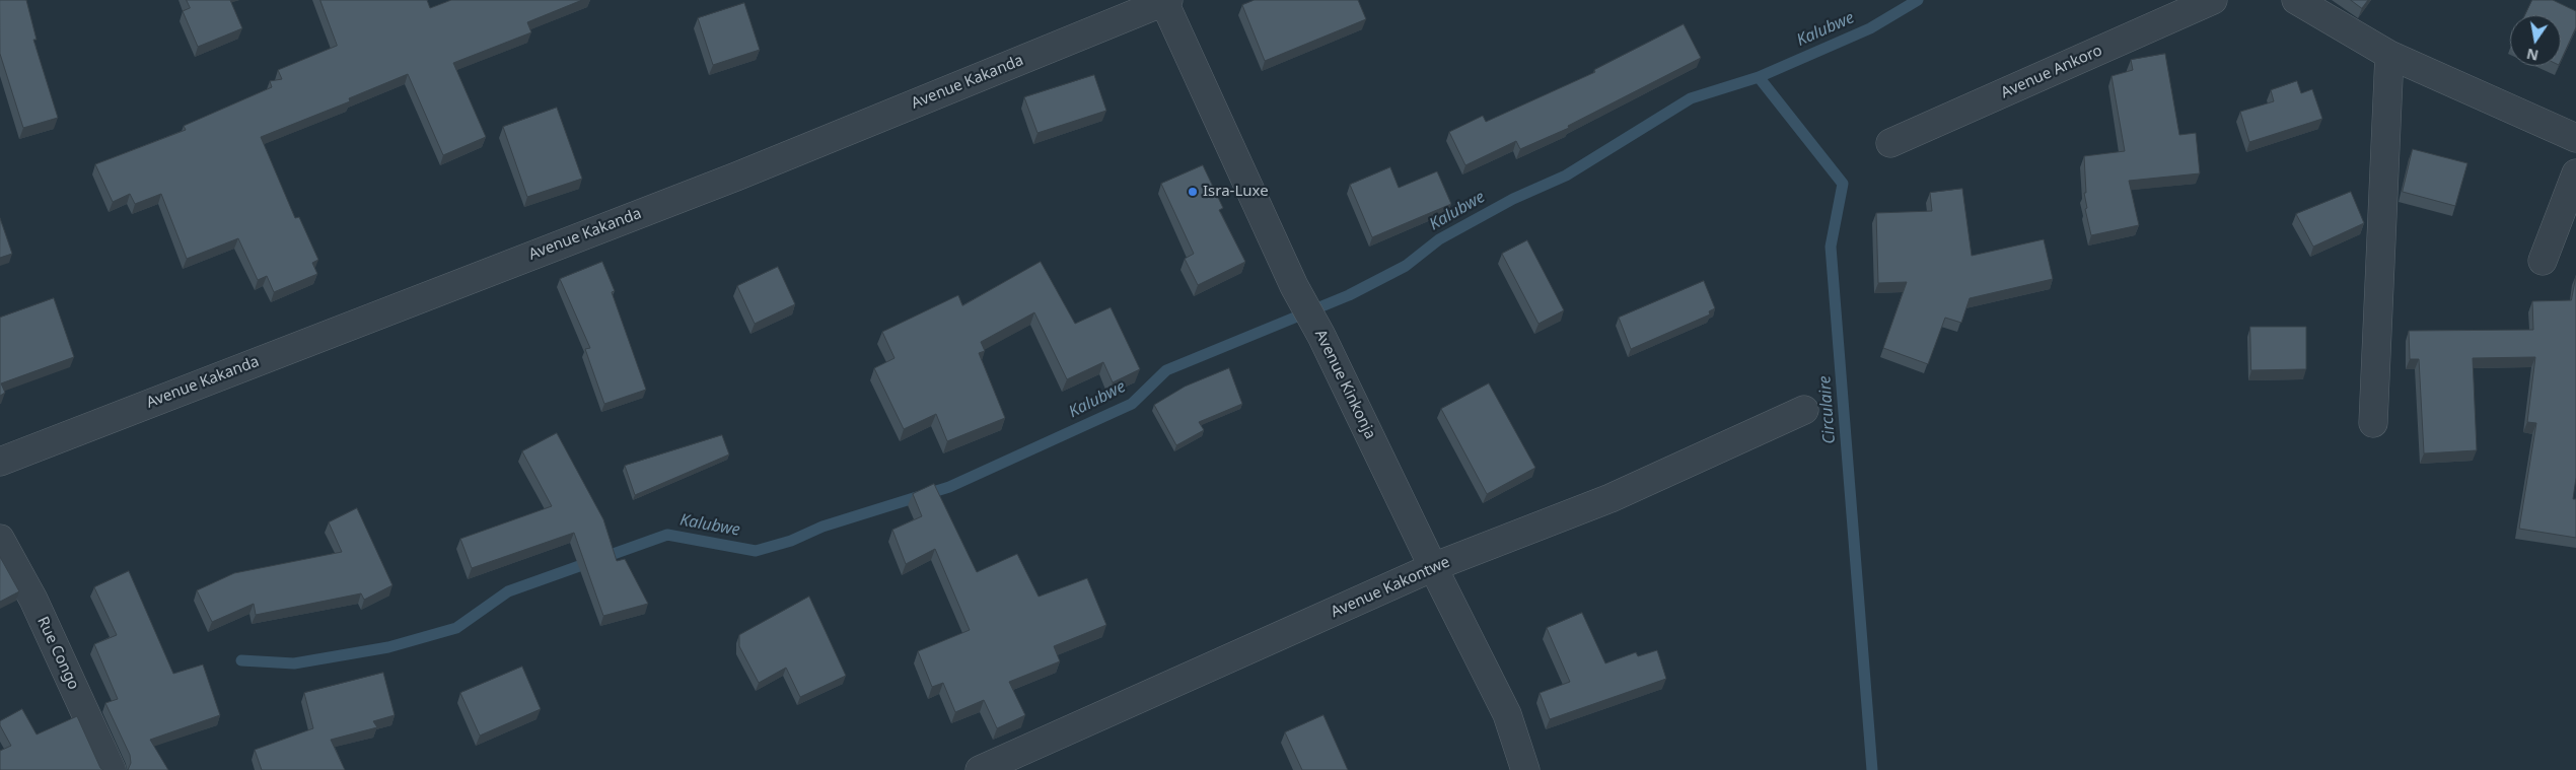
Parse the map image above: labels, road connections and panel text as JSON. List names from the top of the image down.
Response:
{
  "streets": {
    "street": [
      "Avenue Ankoro",
      "Avenue Kakanda",
      "Avenue Kinkonja",
      "Avenue Kakontwe",
      "Rue Congo"
    ]
  },
  "crossings": [
    ["Avenue Kakanda", "Avenue Kinkonja"],
    ["Avenue Kinkonja", "Avenue Kakontwe"]
  ],
  "water": ["Kalubwe", "Circulaire"],
  "places": ["Isra-Luxe"],
  "north": "bottom"
}
